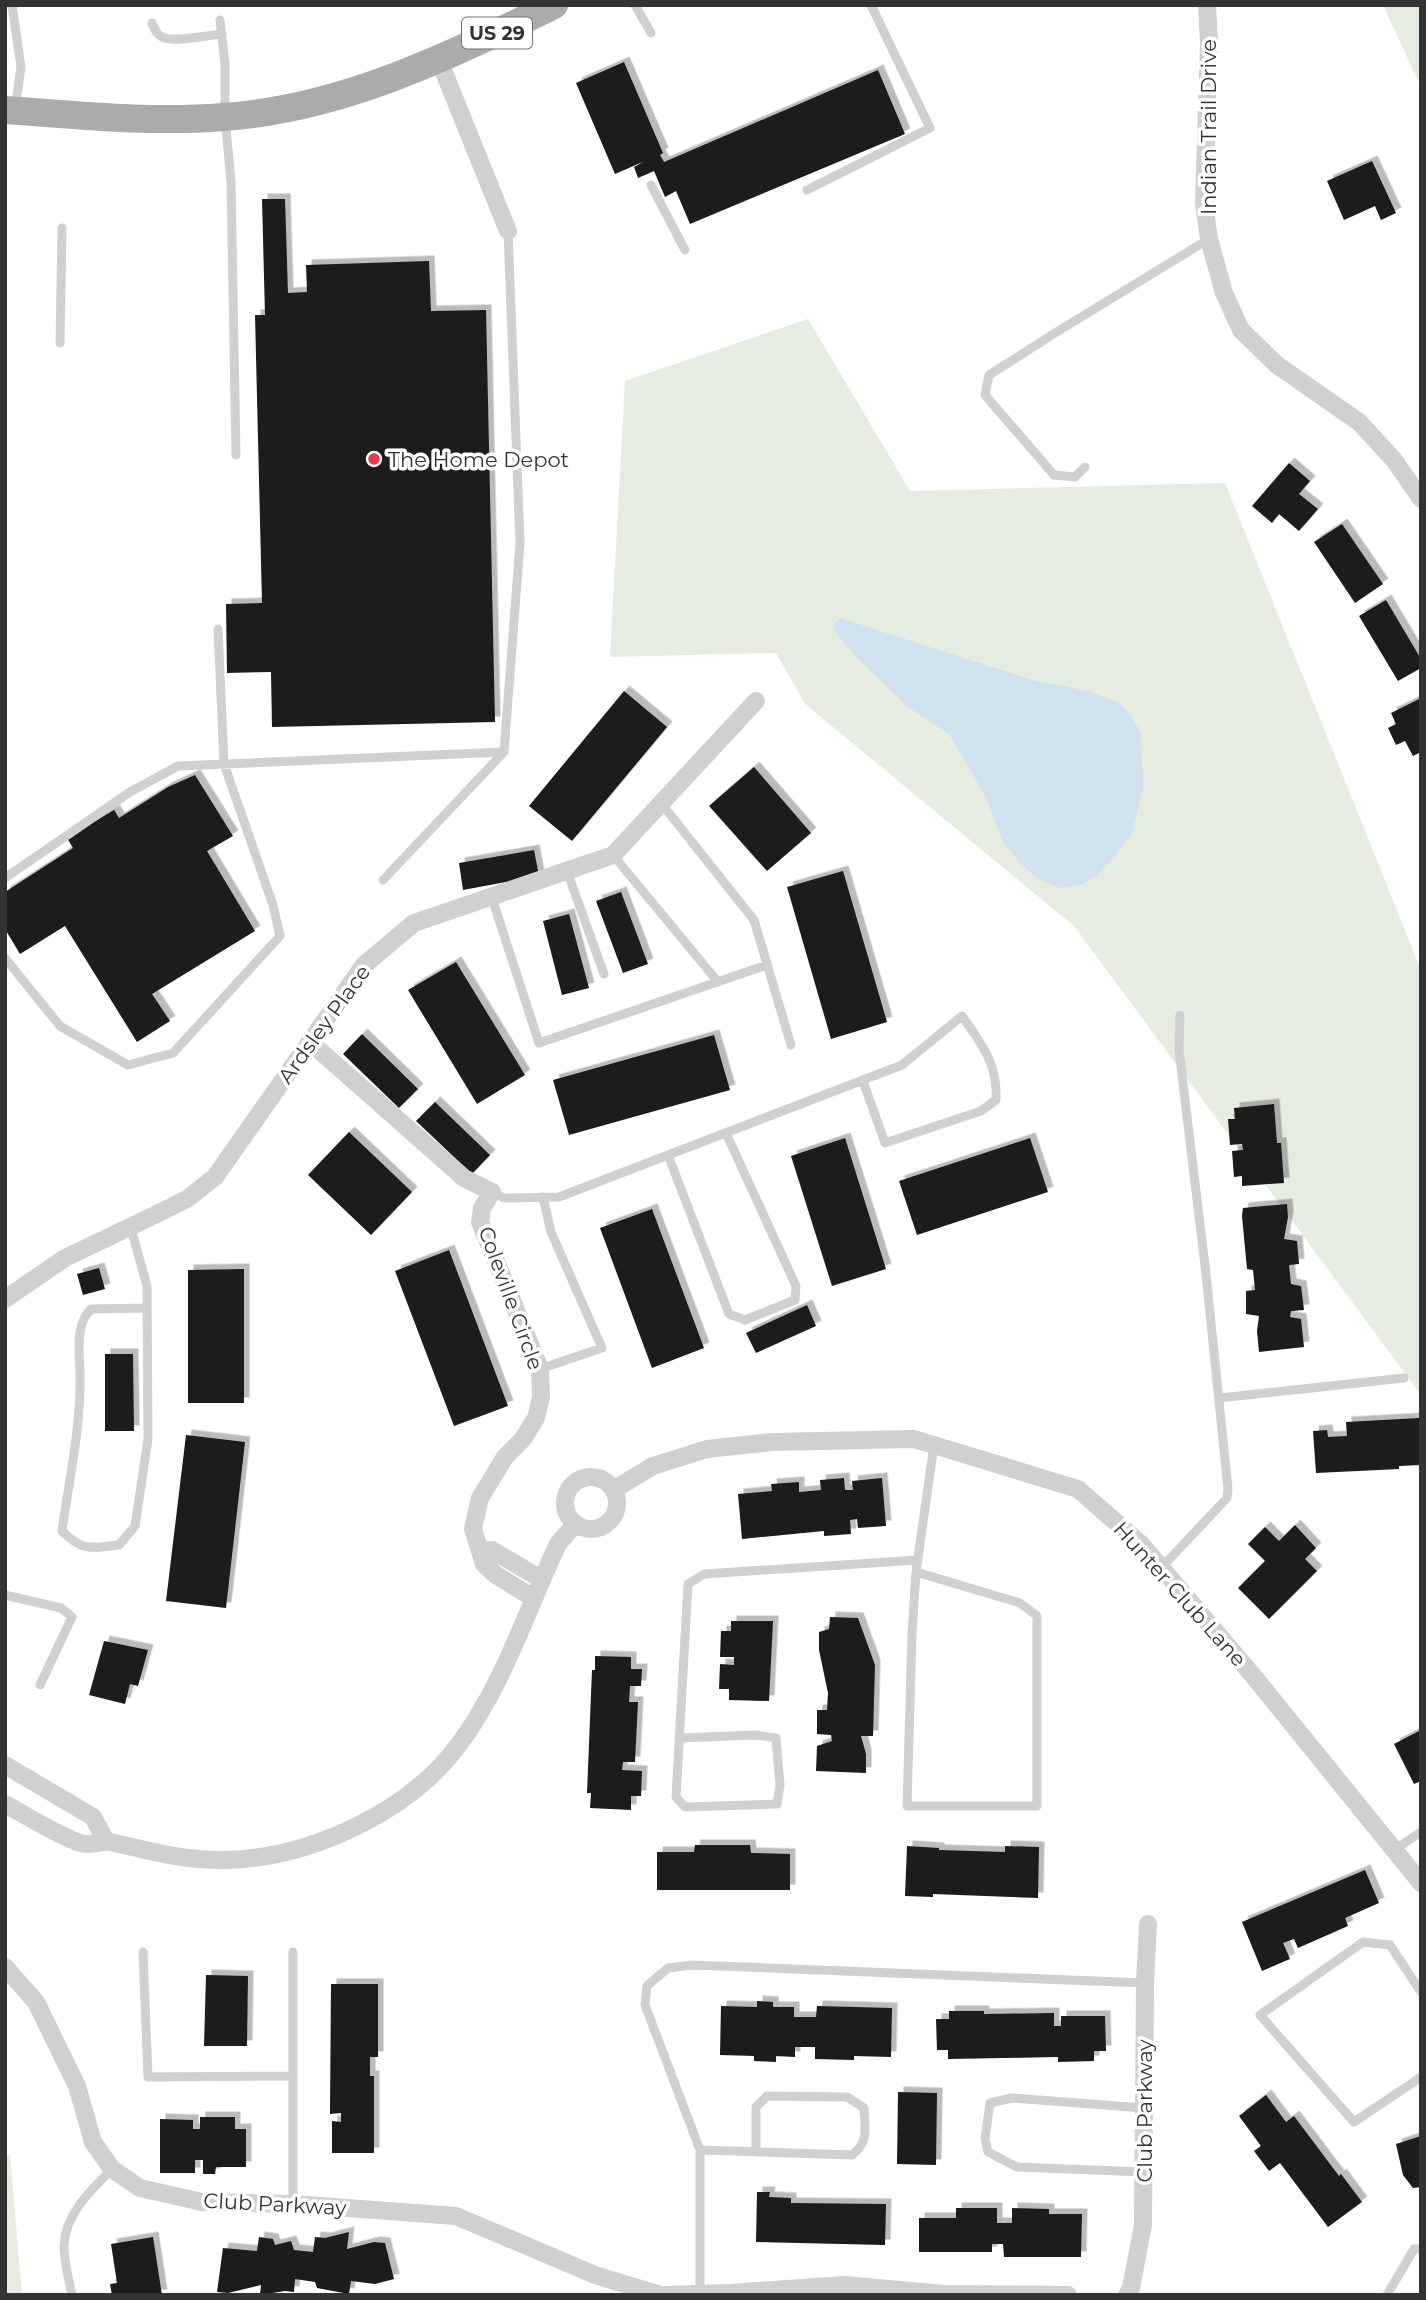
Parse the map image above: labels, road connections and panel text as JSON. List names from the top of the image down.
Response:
{
  "streets": {
    "main road": ["US 29"],
    "street": [
      "Indian Trail Drive",
      "Ardsley Place",
      "Coleville Circle",
      "Hunter Club Lane",
      "Club Parkway"
    ]
  },
  "crossings": [
    ["Ardsley Place", "Coleville Circle"]
  ],
  "places": ["The Home Depot"]
}
